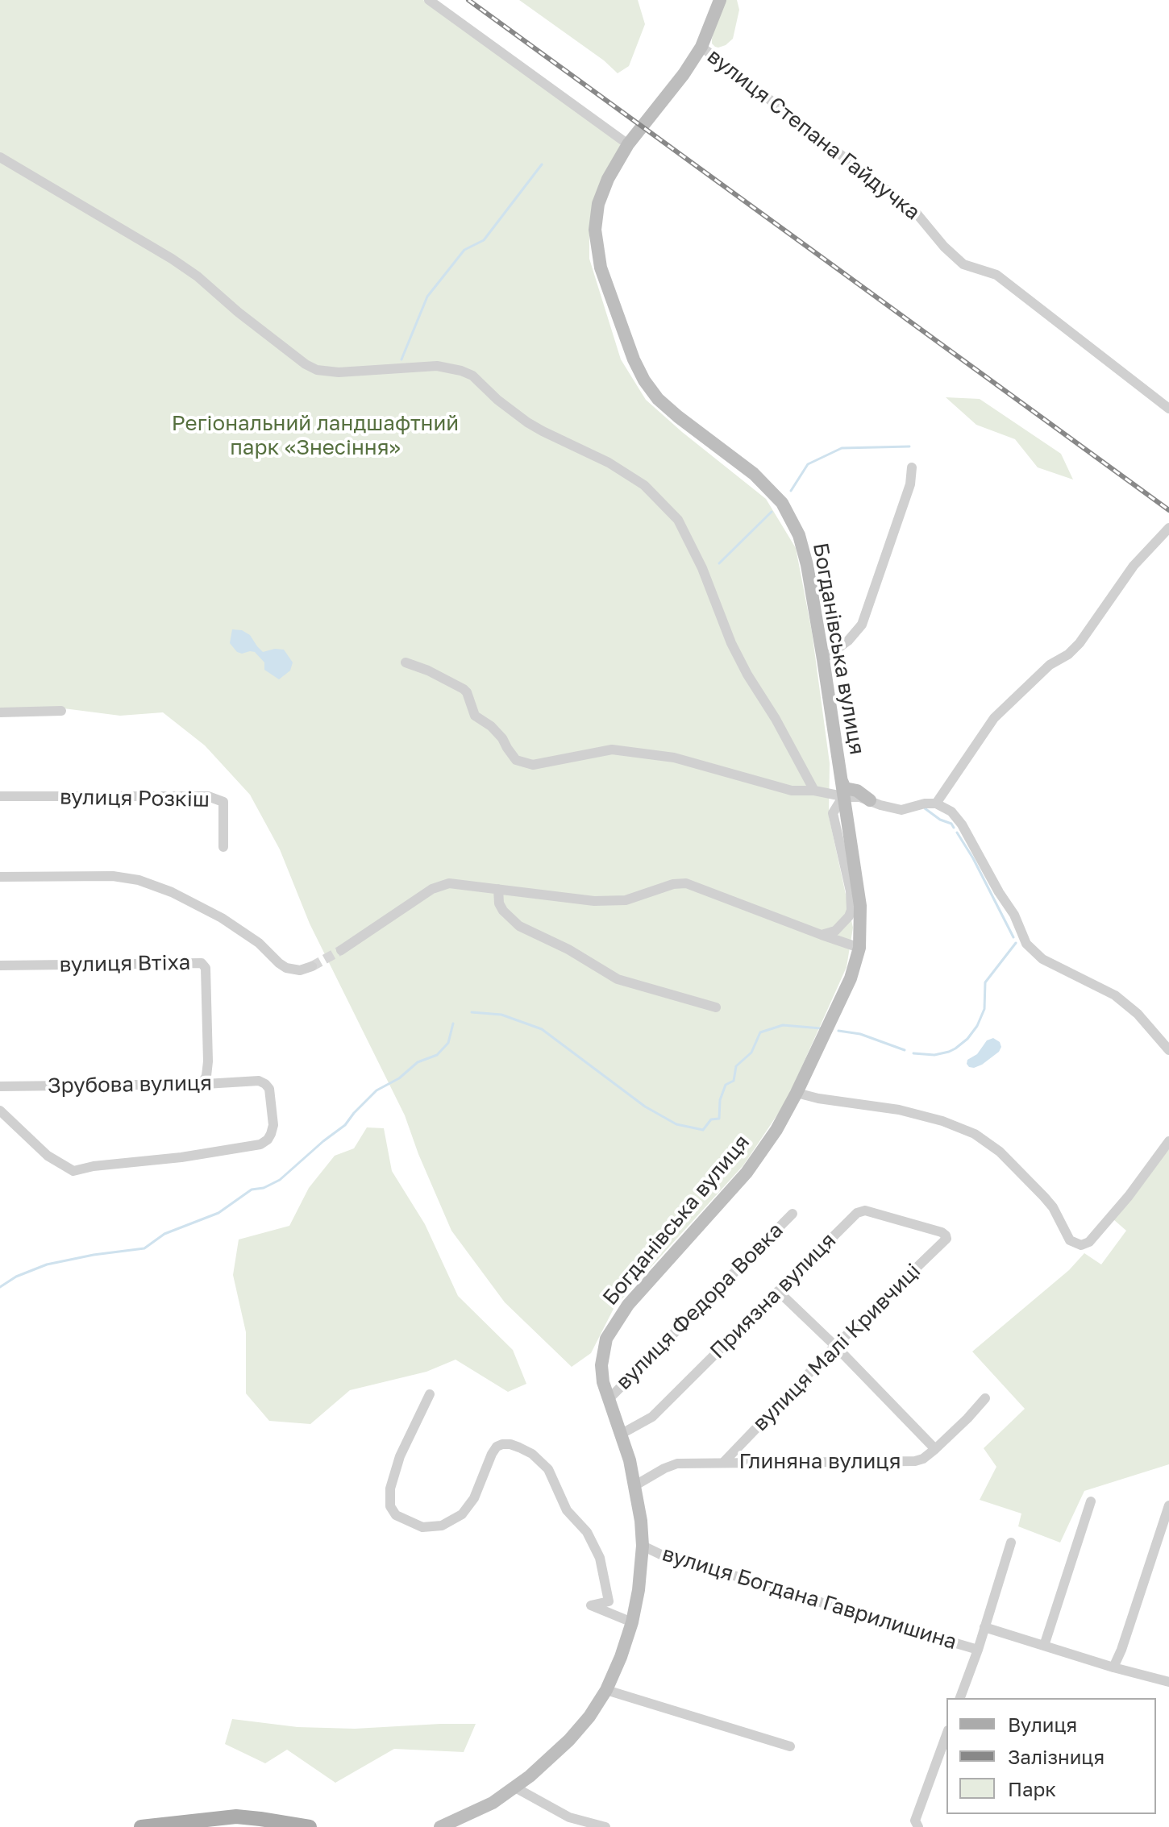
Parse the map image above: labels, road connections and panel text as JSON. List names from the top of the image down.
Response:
{
  "streets": {
    "main road": ["Богданівська вулиця"],
    "street": [
      "вулиця Степана Гайдучка",
      "вулиця Розкіш",
      "вулиця Втіха",
      "Зрубова вулиця",
      "Приязна вулиця",
      "вулиця Федора Вовка",
      "вулиця Малі Кривчиці",
      "Глиняна вулиця",
      "вулиця Богдана Гаврилишина"
    ]
  },
  "crossings": [
    ["вулиця Степана Гайдучка", "Богданівська вулиця"],
    ["Богданівська вулиця", "Приязна вулиця"],
    ["Богданівська вулиця", "вулиця Федора Вовка"],
    ["Богданівська вулиця", "Глиняна вулиця"],
    ["Богданівська вулиця", "вулиця Богдана Гаврилишина"],
    ["вулиця Втіха", "Зрубова вулиця"],
    ["Приязна вулиця", "вулиця Малі Кривчиці"],
    ["вулиця Малі Кривчиці", "Глиняна вулиця"]
  ],
  "parks": ["Регіональний ландшафтний парк «Знесіння»"],
  "legend": ["Вулиця", "Залізниця", "Парк"]
}
